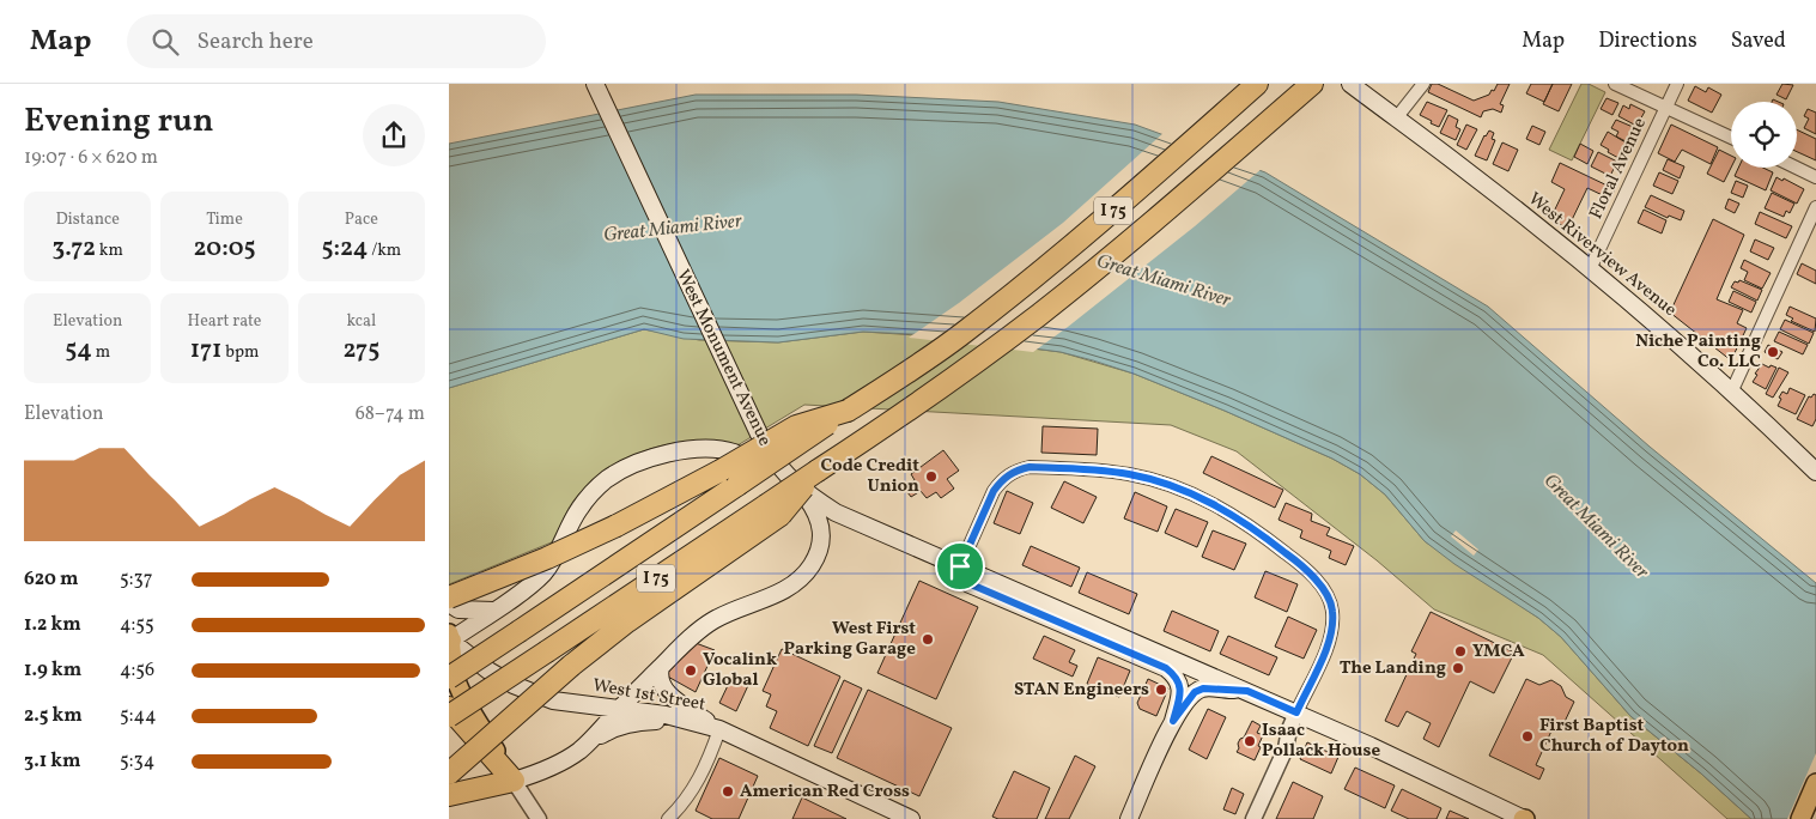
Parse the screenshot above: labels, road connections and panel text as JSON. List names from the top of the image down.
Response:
{
  "streets": {
    "highway": ["I 75"],
    "main road": ["West Riverview Avenue", "West Monument Avenue", "West 1st Street"],
    "street": ["Floral Avenue"]
  },
  "crossings": [
    ["Floral Avenue", "West Riverview Avenue"]
  ],
  "water": ["Great Miami River"],
  "places": [
    "Niche Painting Co. LLC",
    "Code Credit Union",
    "West First Parking Garage",
    "YMCA",
    "The Landing",
    "Vocalink Global",
    "STAN Engineers",
    "First Baptist Church of Dayton",
    "Isaac Pollack House",
    "American Red Cross"
  ],
  "page": {
    "header": "Map",
    "search": "Search here",
    "nav": ["Map", "Directions", "Saved"],
    "heading": ["Evening run", "19:07 · 6 × 620 m"],
    "stats": [
      ["Distance", "3.72 km"],
      ["Time", "20:05"],
      ["Pace", "5:24 /km"],
      ["Elevation", "54 m"],
      ["Heart rate", "171 bpm"],
      ["kcal", "275"]
    ],
    "chart": ["Elevation", "68–74 m"],
    "list": [
      {
        "name": "620 m",
        "note": "5:37"
      },
      {
        "name": "1.2 km",
        "note": "4:55"
      },
      {
        "name": "1.9 km",
        "note": "4:56"
      },
      {
        "name": "2.5 km",
        "note": "5:44"
      },
      {
        "name": "3.1 km",
        "note": "5:34"
      }
    ]
  }
}
